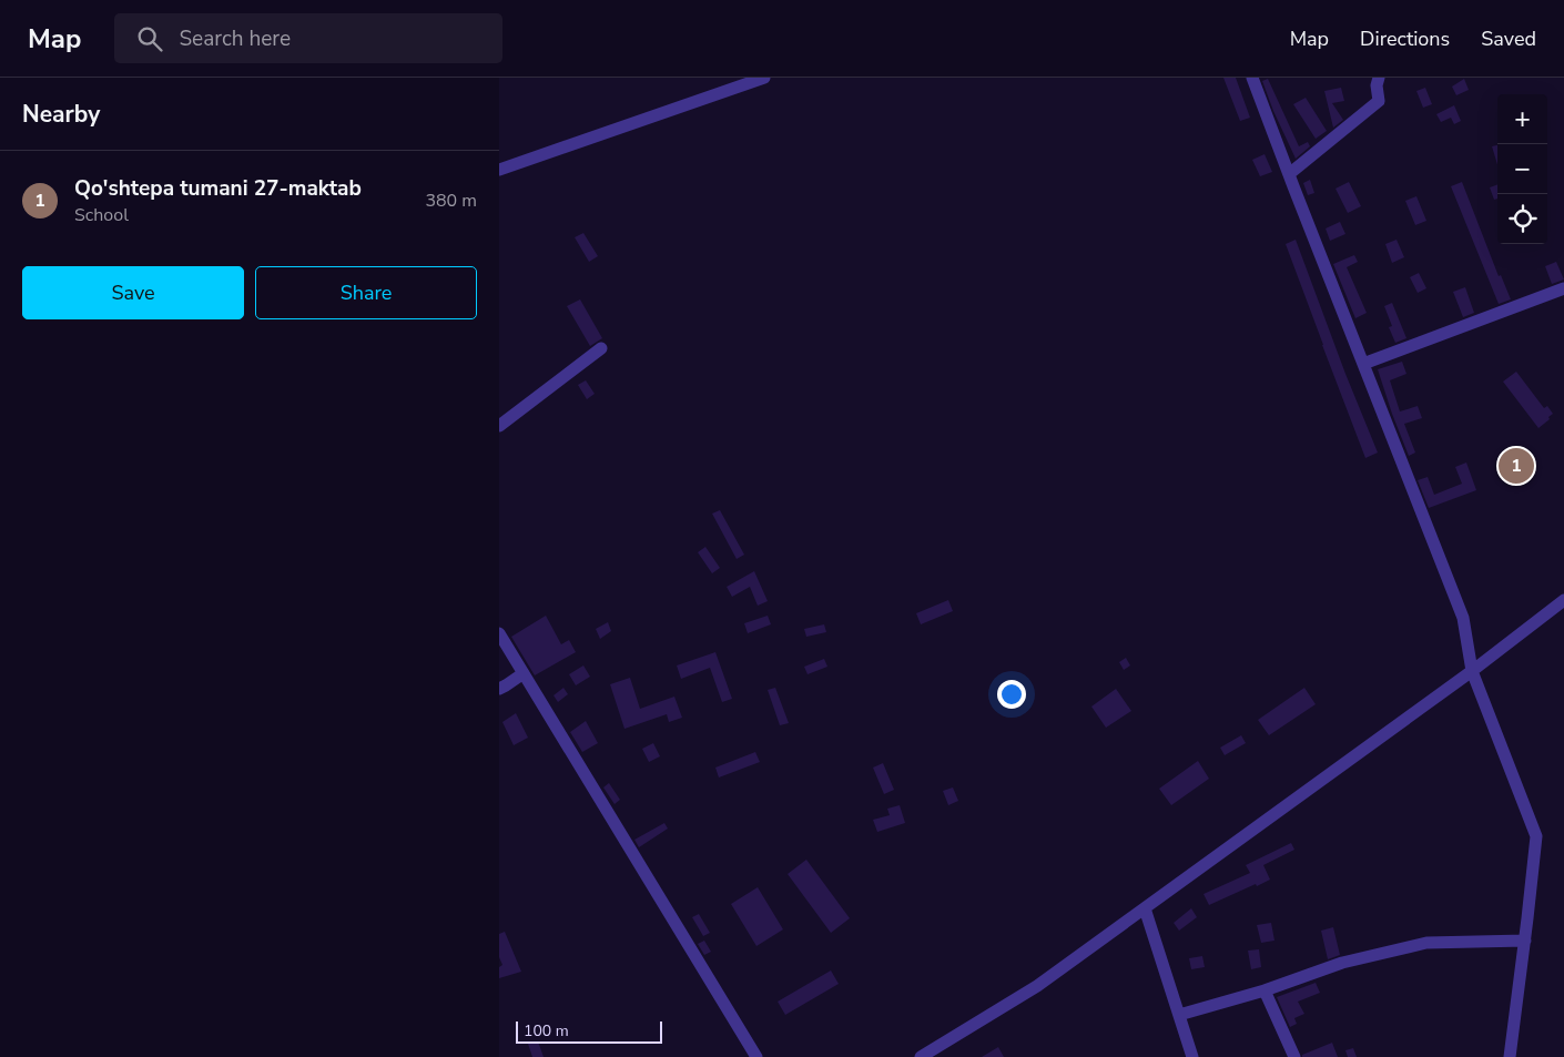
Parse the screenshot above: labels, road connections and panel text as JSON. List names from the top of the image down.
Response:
{
  "scale_bar": "100 m",
  "page": {
    "header": "Map",
    "search": "Search here",
    "nav": ["Map", "Directions", "Saved"],
    "heading": "Nearby",
    "map_buttons": ["+", "−"],
    "list": [
      {
        "mark": "1",
        "name": "Qo'shtepa tumani 27-maktab",
        "note": "School",
        "value": "380 m"
      }
    ],
    "buttons": ["Save", "Share"],
    "pins": "1",
    "scale": "100 m"
  }
}
